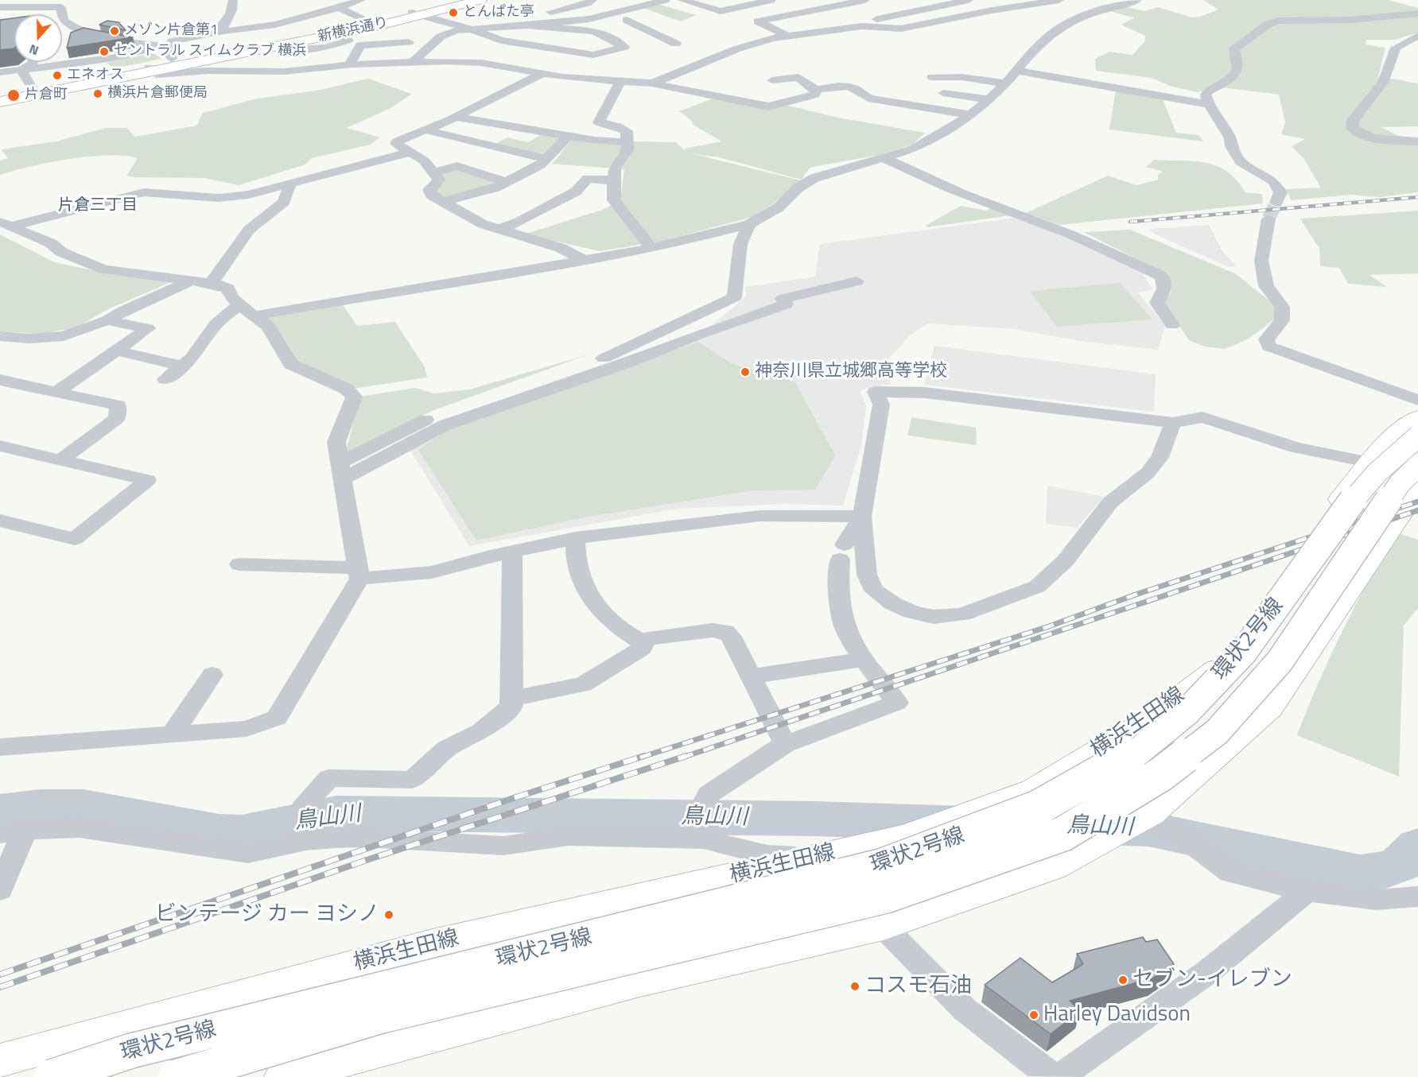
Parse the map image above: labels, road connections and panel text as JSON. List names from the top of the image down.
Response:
{
  "streets": {
    "main road": ["新横浜通り", "環状2号線", "横浜生田線"]
  },
  "districts": ["片倉三丁目"],
  "water": ["鳥山川"],
  "places": [
    "とんぱた亭",
    "メゾン片倉第1",
    "セントラル スイムクラブ 横浜",
    "エネオス",
    "横浜片倉郵便局",
    "片倉町",
    "神奈川県立城郷高等学校",
    "ビンテージ カー ヨシノ",
    "セブン-イレブン",
    "コスモ石油",
    "Harley Davidson"
  ],
  "north": "bottom"
}
